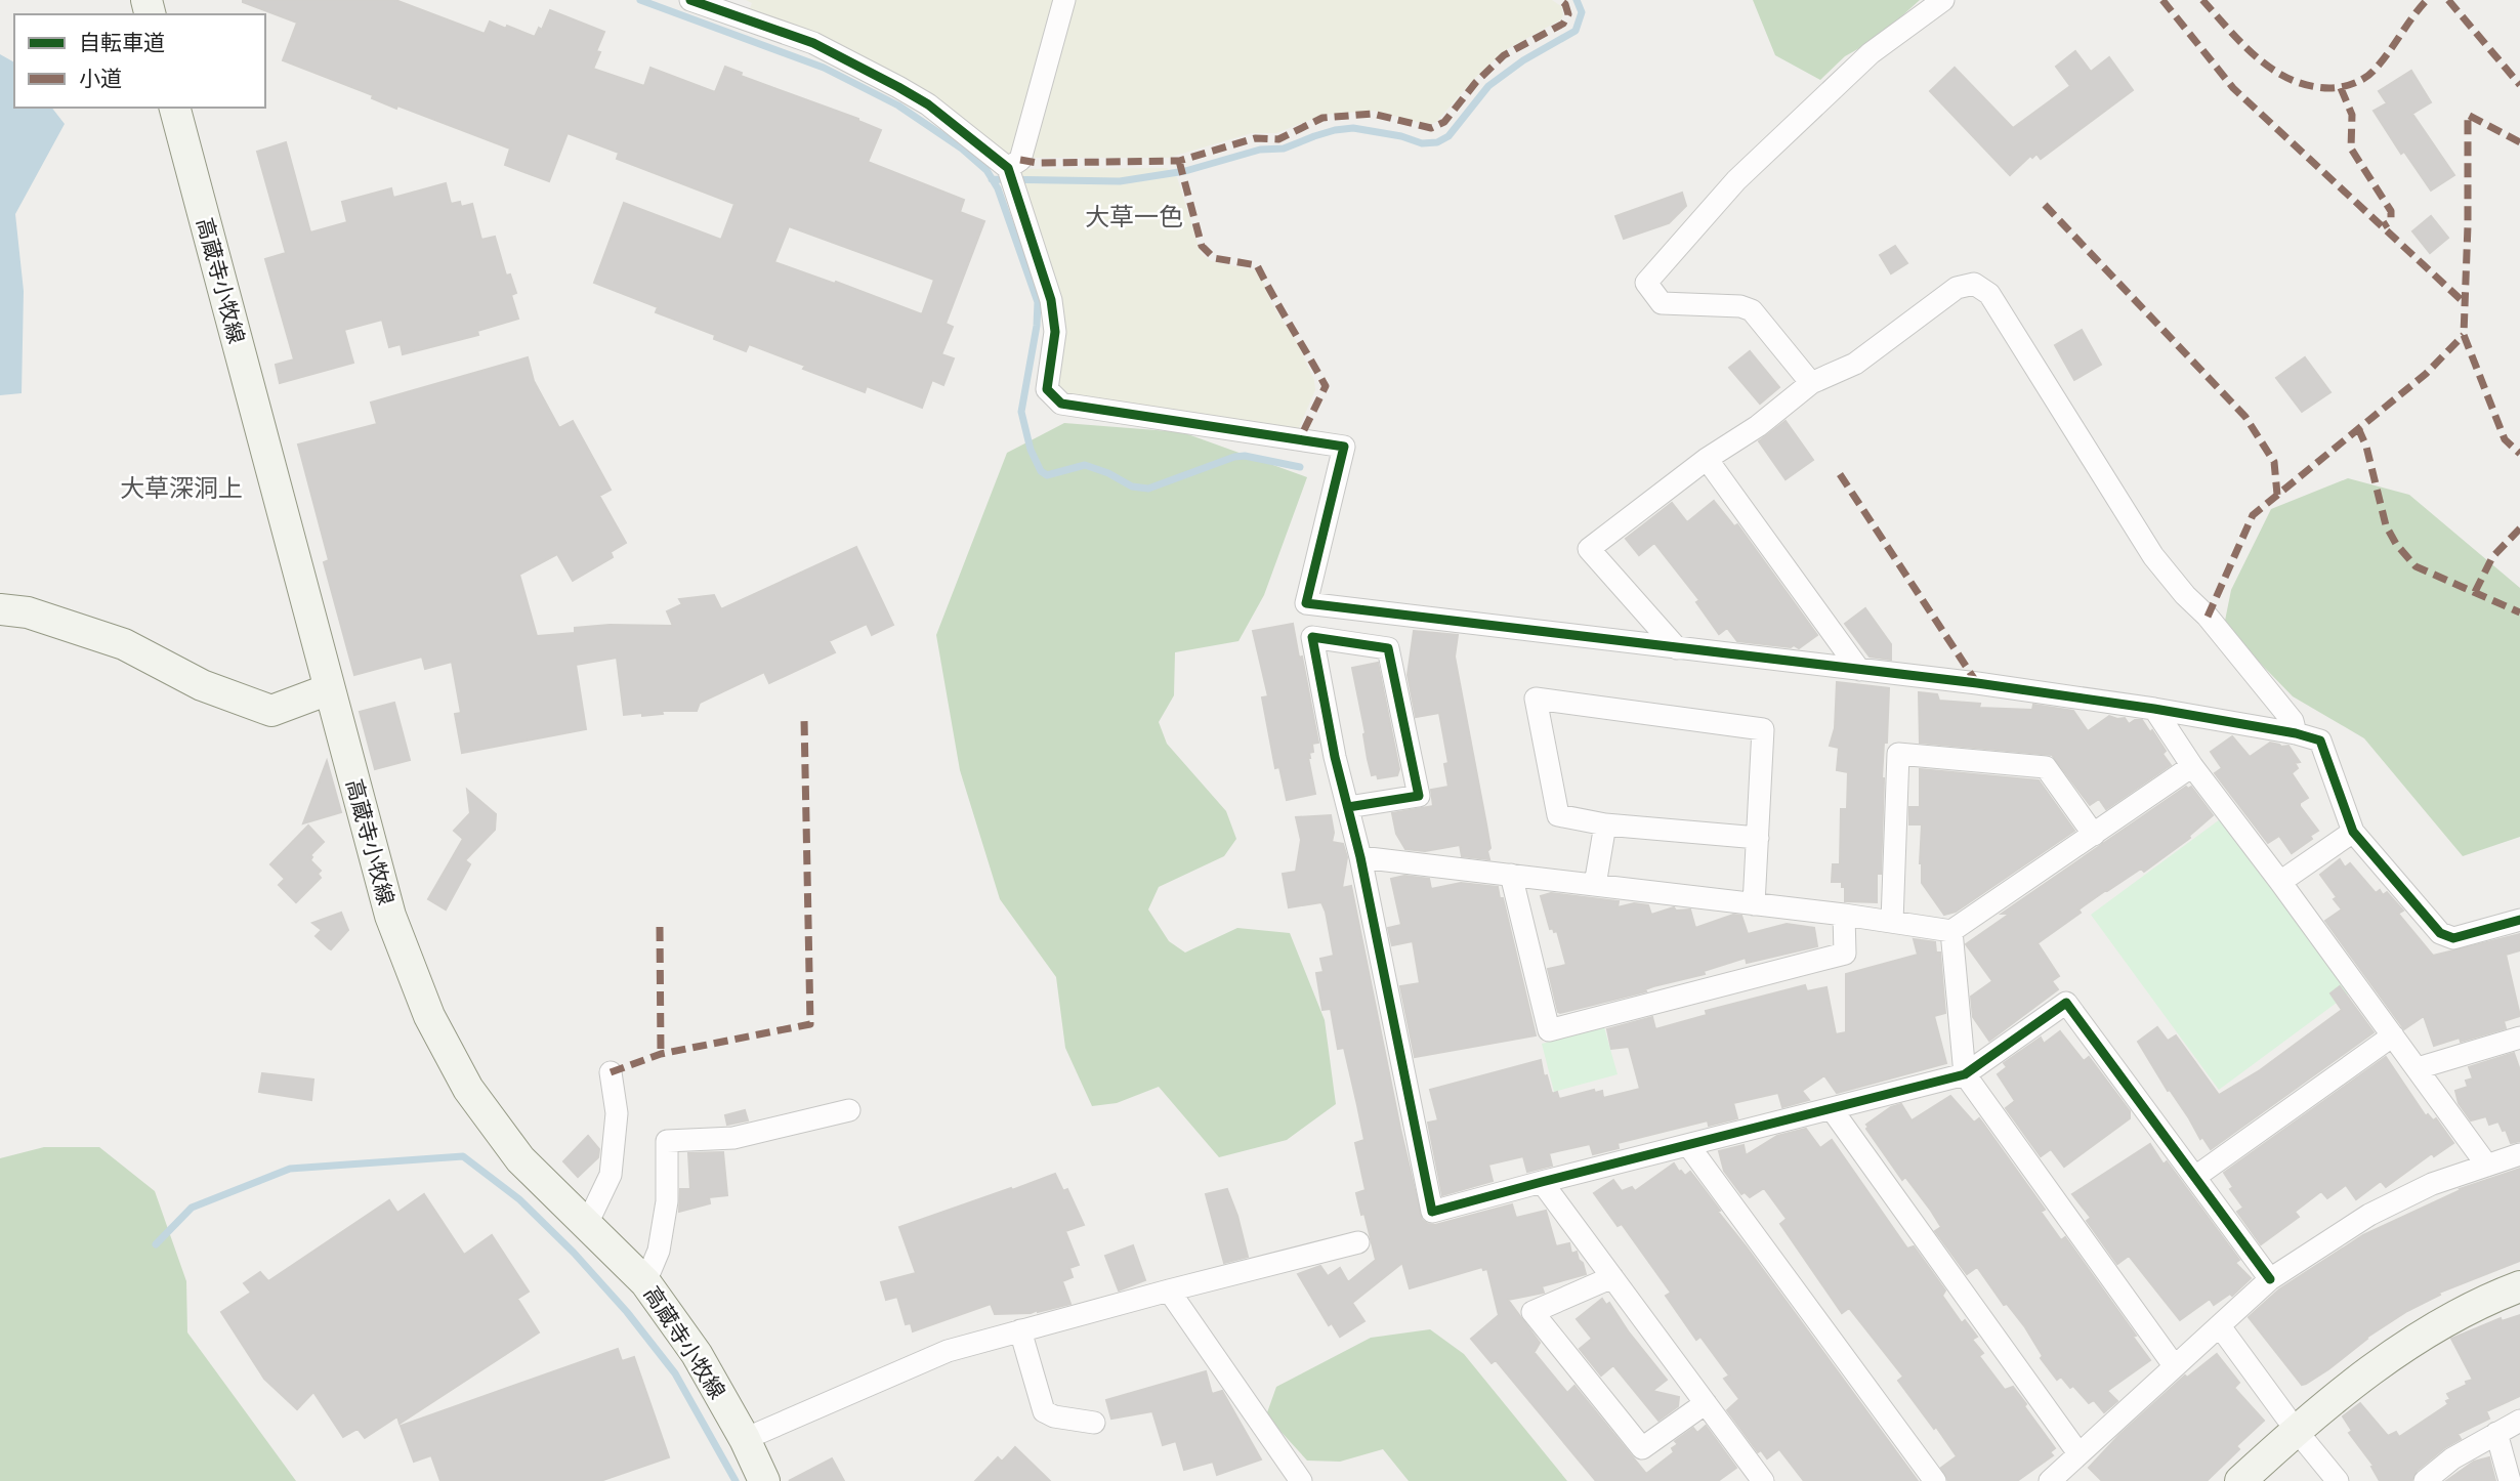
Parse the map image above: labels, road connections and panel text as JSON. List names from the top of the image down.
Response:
{
  "streets": {
    "main road": ["高蔵寺小牧線"]
  },
  "districts": ["大草一色", "大草深洞上"],
  "legend": ["自転車道", "小道"]
}
